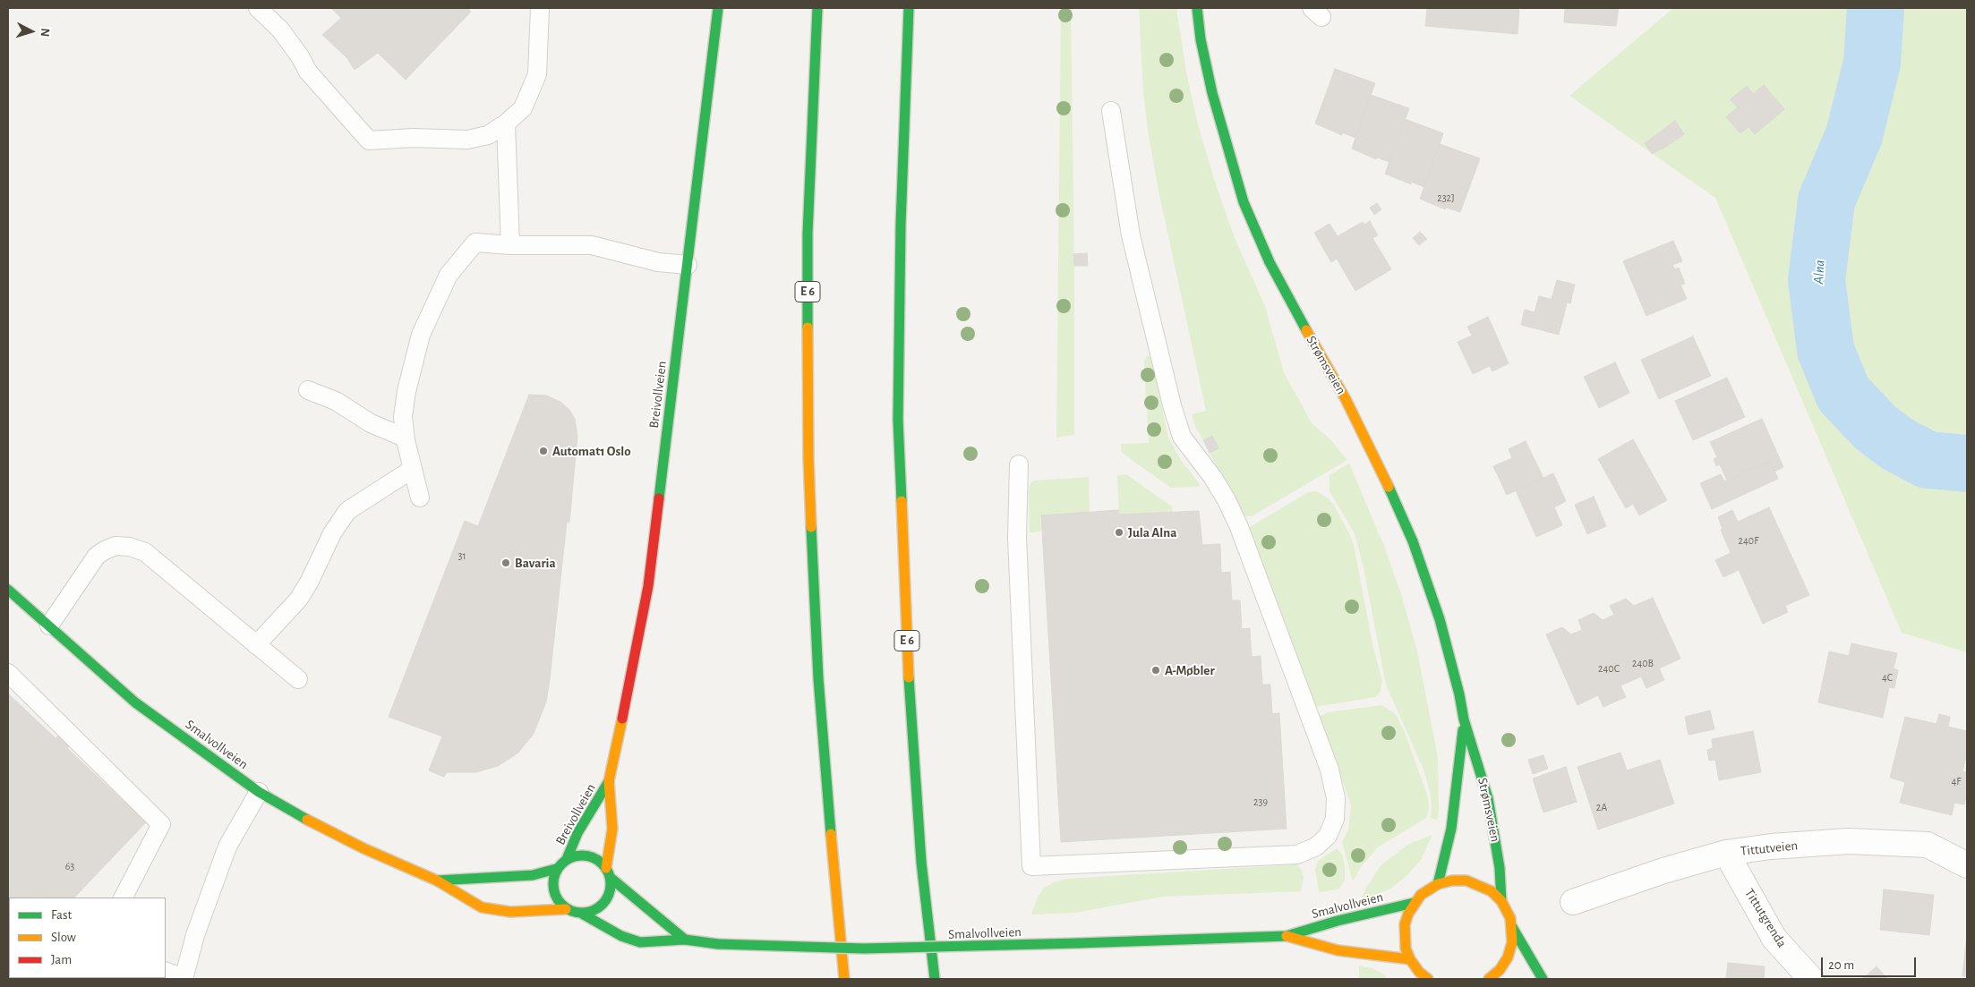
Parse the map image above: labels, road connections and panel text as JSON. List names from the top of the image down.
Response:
{
  "streets": {
    "main road": [
      "E 6",
      "Strømsveien",
      "Breivollveien",
      "Smalvollveien"
    ],
    "street": ["Tittutveien", "Tittutgrenda"]
  },
  "crossings": [
    ["Breivollveien", "Smalvollveien"],
    ["Tittutveien", "Tittutgrenda"]
  ],
  "water": ["Alna"],
  "places": [
    "Automat1 Oslo",
    "Jula Alna",
    "Bavaria",
    "A-Møbler"
  ],
  "house_numbers": [
    "232J",
    "240F",
    "31",
    "240B",
    "240C",
    "4C",
    "4F",
    "239",
    "2A",
    "63"
  ],
  "legend": ["Fast", "Slow", "Jam"],
  "scale_bar": "20 m",
  "north": "right"
}
